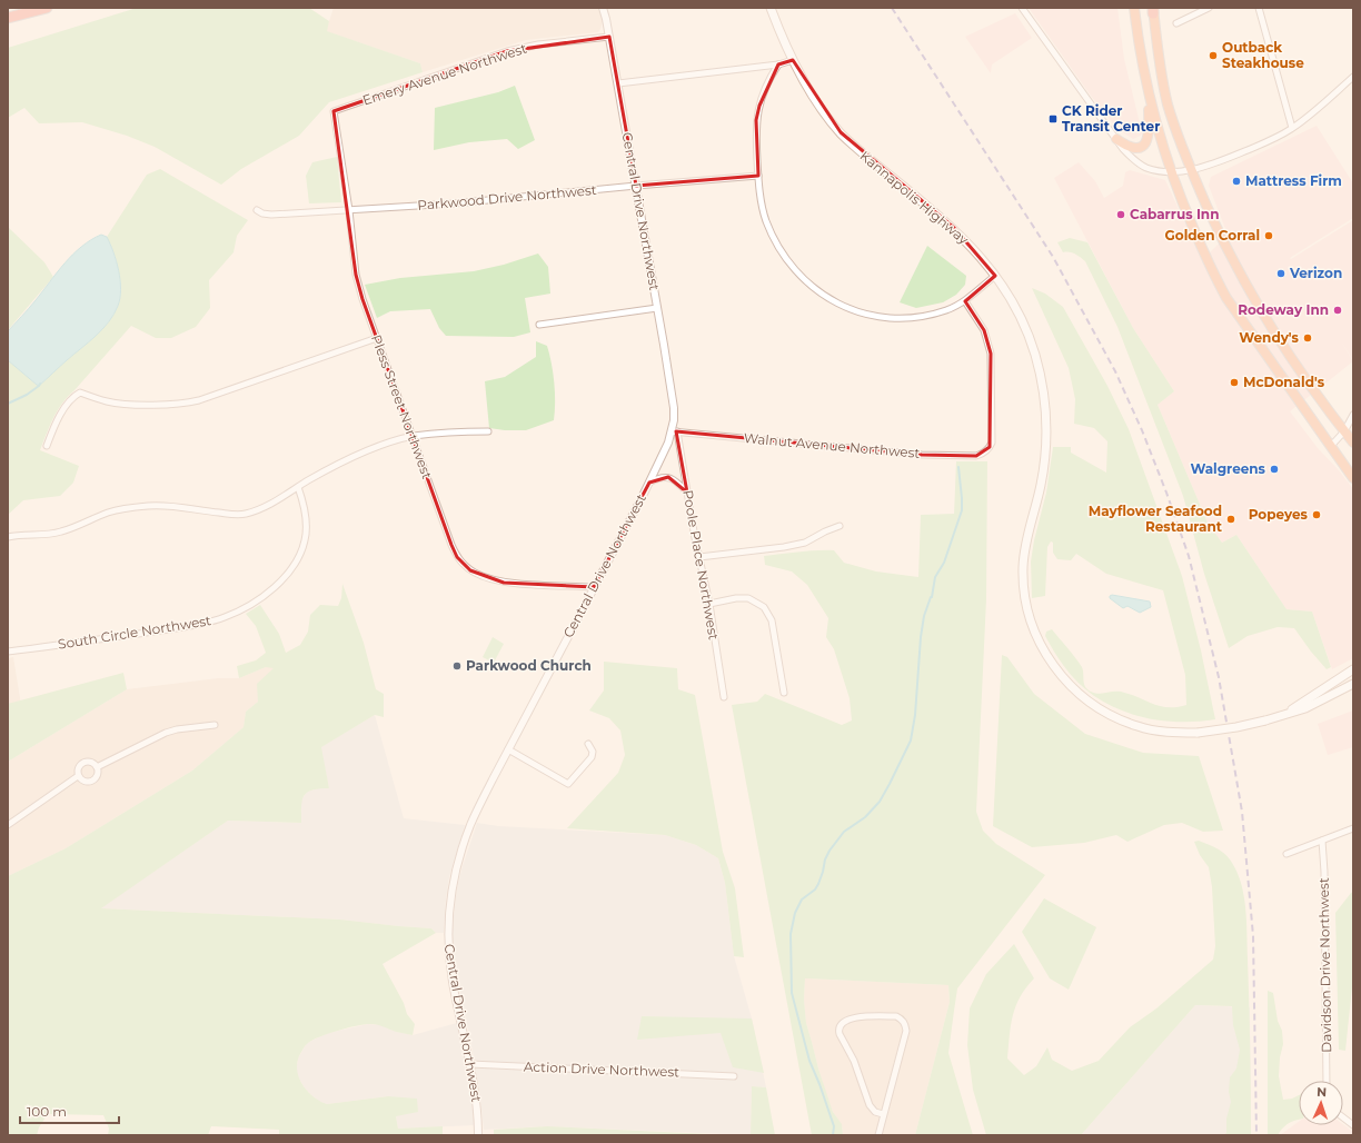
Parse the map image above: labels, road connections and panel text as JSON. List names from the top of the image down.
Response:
{
  "streets": {
    "main road": ["Kannapolis Highway"],
    "street": [
      "Emery Avenue Northwest",
      "Parkwood Drive Northwest",
      "Central Drive Northwest",
      "Pless Street Northwest",
      "Walnut Avenue Northwest",
      "Poole Place Northwest",
      "South Circle Northwest",
      "Davidson Drive Northwest",
      "Action Drive Northwest"
    ]
  },
  "crossings": [
    ["Emery Avenue Northwest", "Central Drive Northwest"],
    ["Emery Avenue Northwest", "Pless Street Northwest"],
    ["Parkwood Drive Northwest", "Central Drive Northwest"],
    ["Parkwood Drive Northwest", "Pless Street Northwest"],
    ["Central Drive Northwest", "Pless Street Northwest"],
    ["Central Drive Northwest", "Walnut Avenue Northwest"],
    ["Central Drive Northwest", "Poole Place Northwest"],
    ["Central Drive Northwest", "Action Drive Northwest"],
    ["Walnut Avenue Northwest", "Poole Place Northwest"]
  ],
  "places": {
    "other": [
      "Outback Steakhouse",
      "Mattress Firm",
      "Cabarrus Inn",
      "Golden Corral",
      "Verizon",
      "Rodeway Inn",
      "Wendy's",
      "McDonald's",
      "Walgreens",
      "Popeyes",
      "Mayflower Seafood Restaurant",
      "Parkwood Church"
    ],
    "transit": ["CK Rider Transit Center"]
  },
  "scale_bar": "100 m",
  "north": "top"
}
